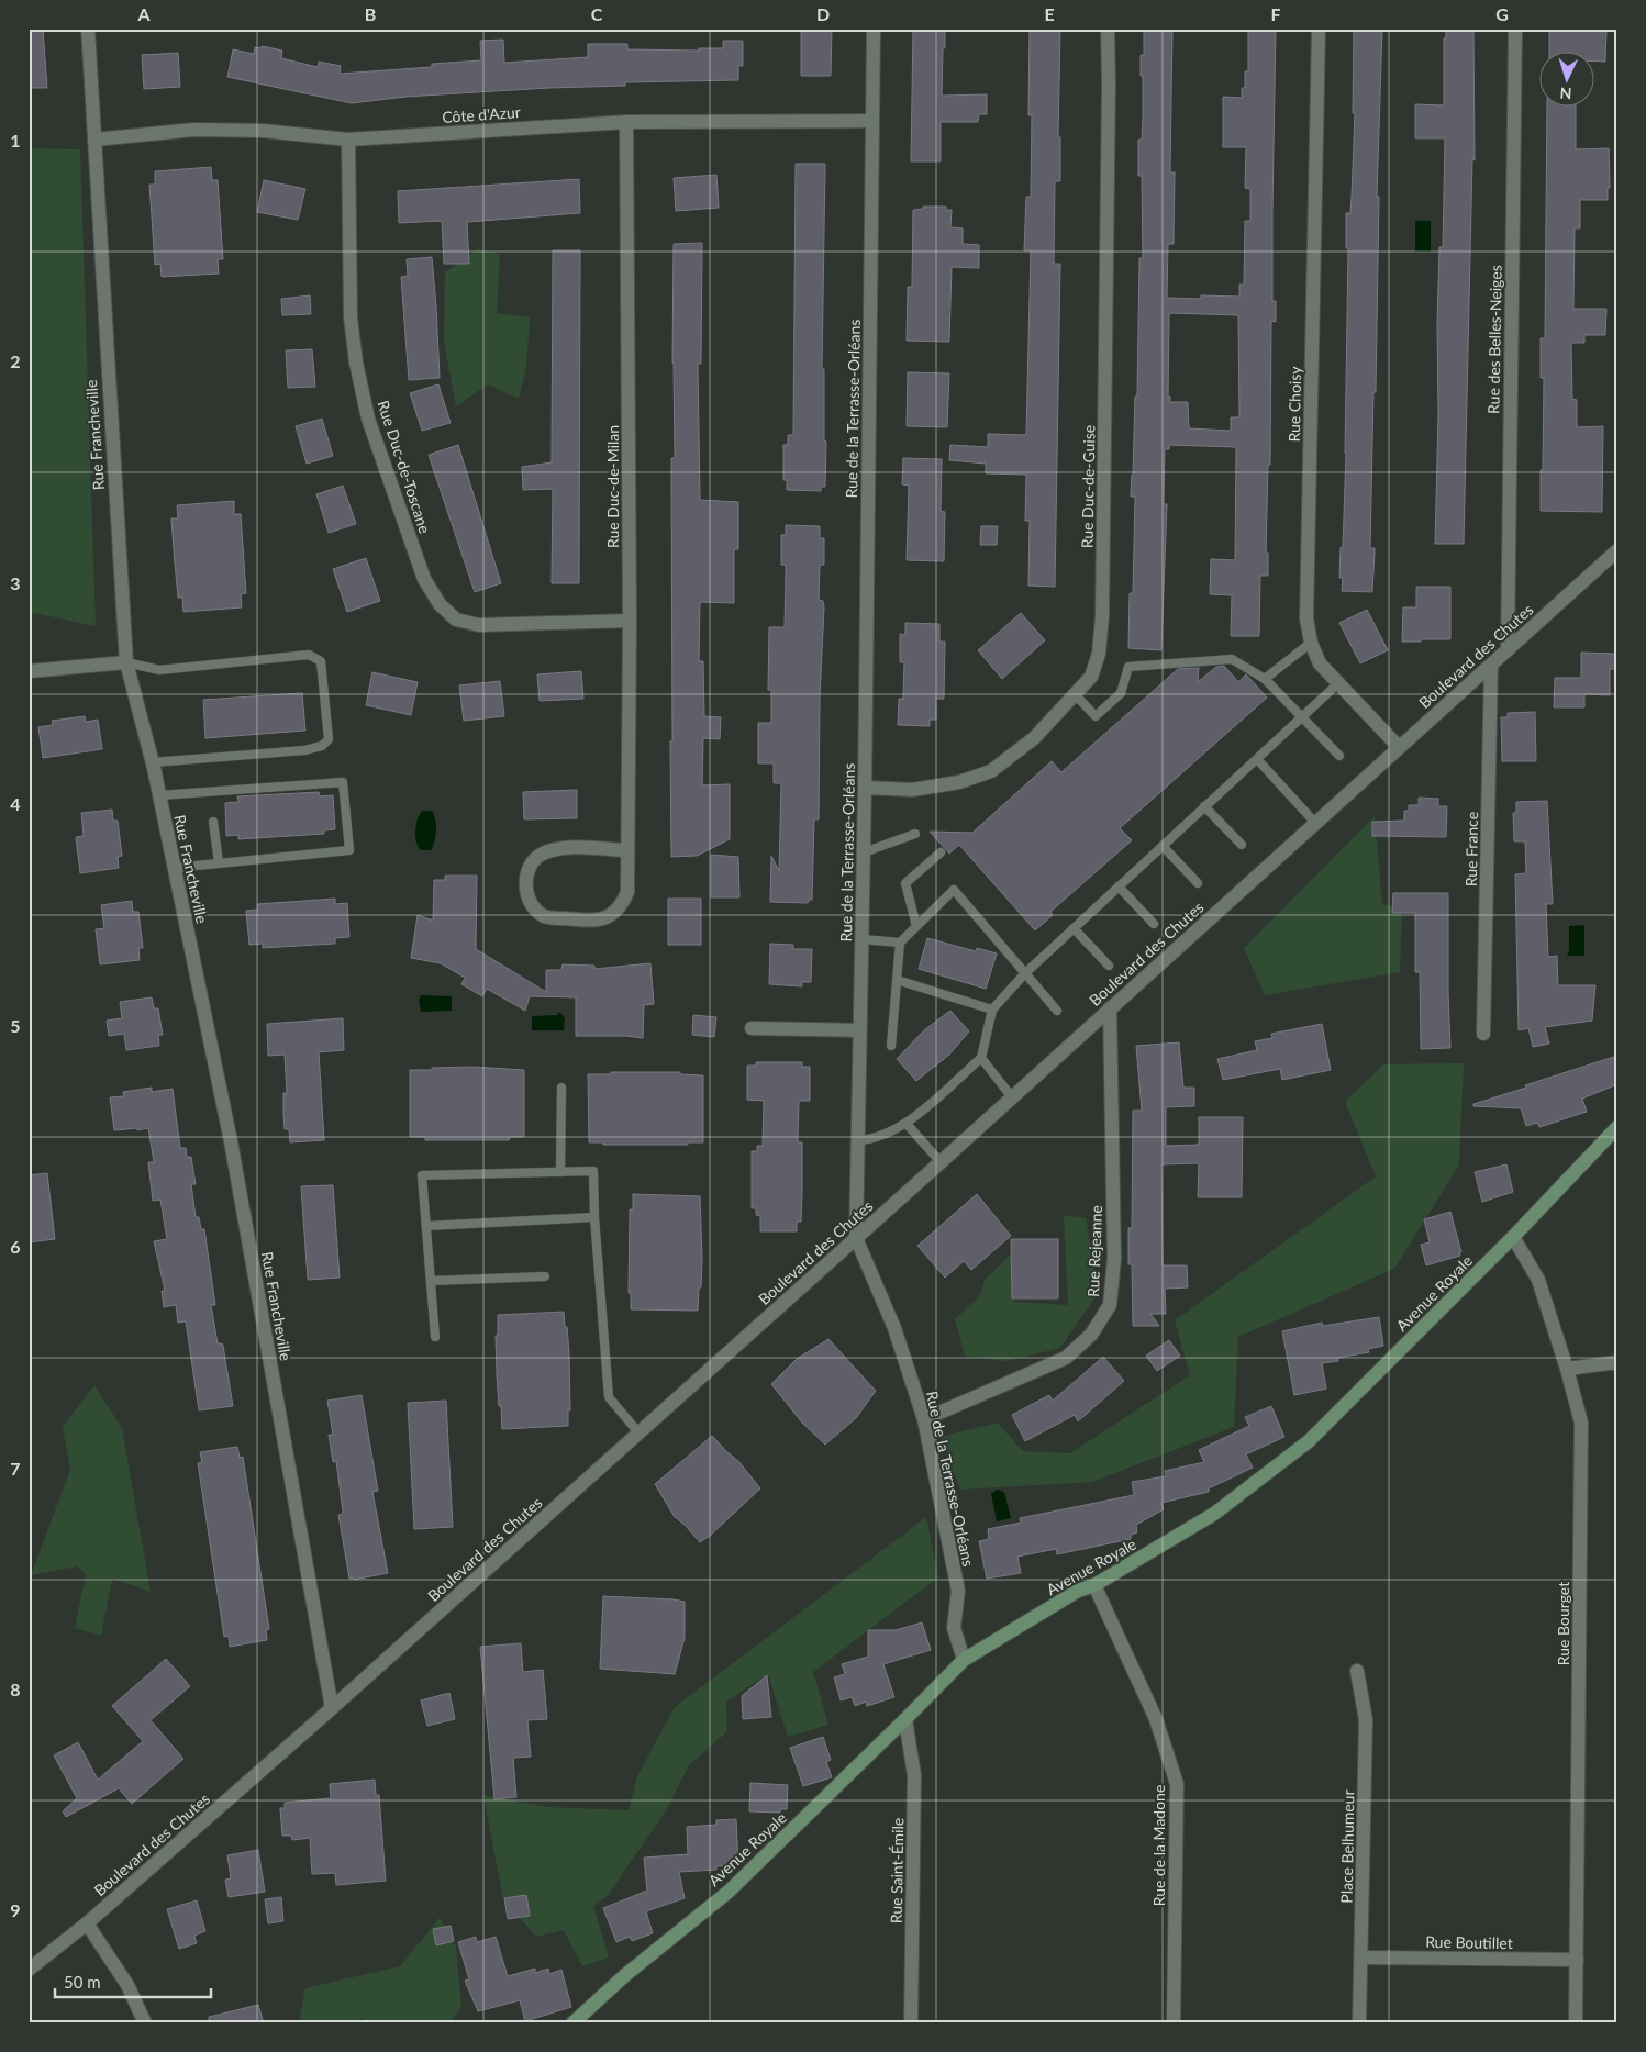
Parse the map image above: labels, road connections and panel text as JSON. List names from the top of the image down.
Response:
{
  "streets": {
    "main road": ["Avenue Royale"],
    "street": [
      "Côte d'Azur",
      "Rue des Belles-Neiges",
      "Rue Choisy",
      "Rue de la Terrasse-Orléans",
      "Rue Francheville",
      "Rue Duc-de-Toscane",
      "Rue Duc-de-Milan",
      "Rue Duc-de-Guise",
      "Boulevard des Chutes",
      "Rue France",
      "Rue Rejeanne",
      "Rue Bourget",
      "Rue de la Madone",
      "Place Belhumeur",
      "Rue Saint-Émile",
      "Rue Boutillet"
    ]
  },
  "crossings": [
    ["Côte d'Azur", "Rue de la Terrasse-Orléans"],
    ["Côte d'Azur", "Rue Francheville"],
    ["Côte d'Azur", "Rue Duc-de-Toscane"],
    ["Côte d'Azur", "Rue Duc-de-Milan"],
    ["Rue des Belles-Neiges", "Boulevard des Chutes"],
    ["Rue Choisy", "Boulevard des Chutes"],
    ["Rue de la Terrasse-Orléans", "Rue Duc-de-Guise"],
    ["Rue de la Terrasse-Orléans", "Boulevard des Chutes"],
    ["Rue de la Terrasse-Orléans", "Rue Rejeanne"],
    ["Rue de la Terrasse-Orléans", "Avenue Royale"],
    ["Rue Francheville", "Boulevard des Chutes"],
    ["Rue Duc-de-Toscane", "Rue Duc-de-Milan"],
    ["Boulevard des Chutes", "Rue France"],
    ["Boulevard des Chutes", "Rue Rejeanne"],
    ["Avenue Royale", "Rue Bourget"],
    ["Avenue Royale", "Rue de la Madone"],
    ["Avenue Royale", "Rue Saint-Émile"],
    ["Rue Bourget", "Rue Boutillet"],
    ["Place Belhumeur", "Rue Boutillet"]
  ],
  "scale_bar": "50 m",
  "north": "bottom",
  "grid": {
    "columns": [
      "A",
      "B",
      "C",
      "D",
      "E",
      "F",
      "G"
    ],
    "rows": [
      "1",
      "2",
      "3",
      "4",
      "5",
      "6",
      "7",
      "8",
      "9"
    ]
  }
}
